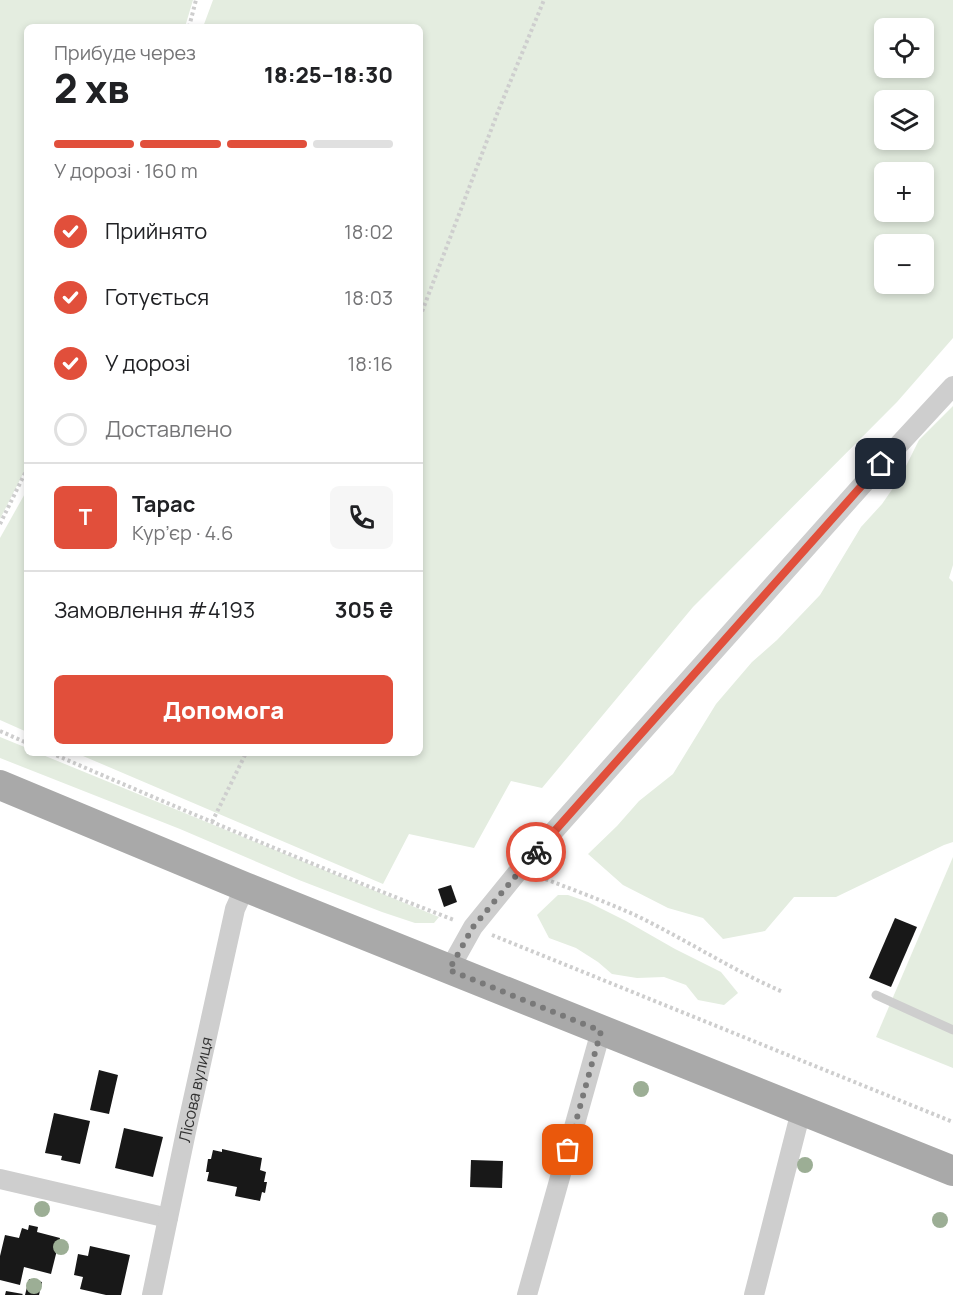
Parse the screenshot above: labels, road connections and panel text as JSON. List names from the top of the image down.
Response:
{
  "streets": {
    "street": ["Лісова вулиця"]
  },
  "page": {
    "map_buttons": ["+", "−"],
    "heading": ["2 хв", "Прибуде через", "18:25–18:30"],
    "panel": [
      "Тарас",
      "Кур’єр · 4.6",
      "Замовлення #4193",
      "305 ₴"
    ],
    "bar": "У дорозі · 160 m",
    "list": [
      ["Прийнято", "18:02"],
      ["Готується", "18:03"],
      ["У дорозі", "18:16"],
      "Доставлено"
    ],
    "round": "Т",
    "buttons": "Допомога"
  }
}
